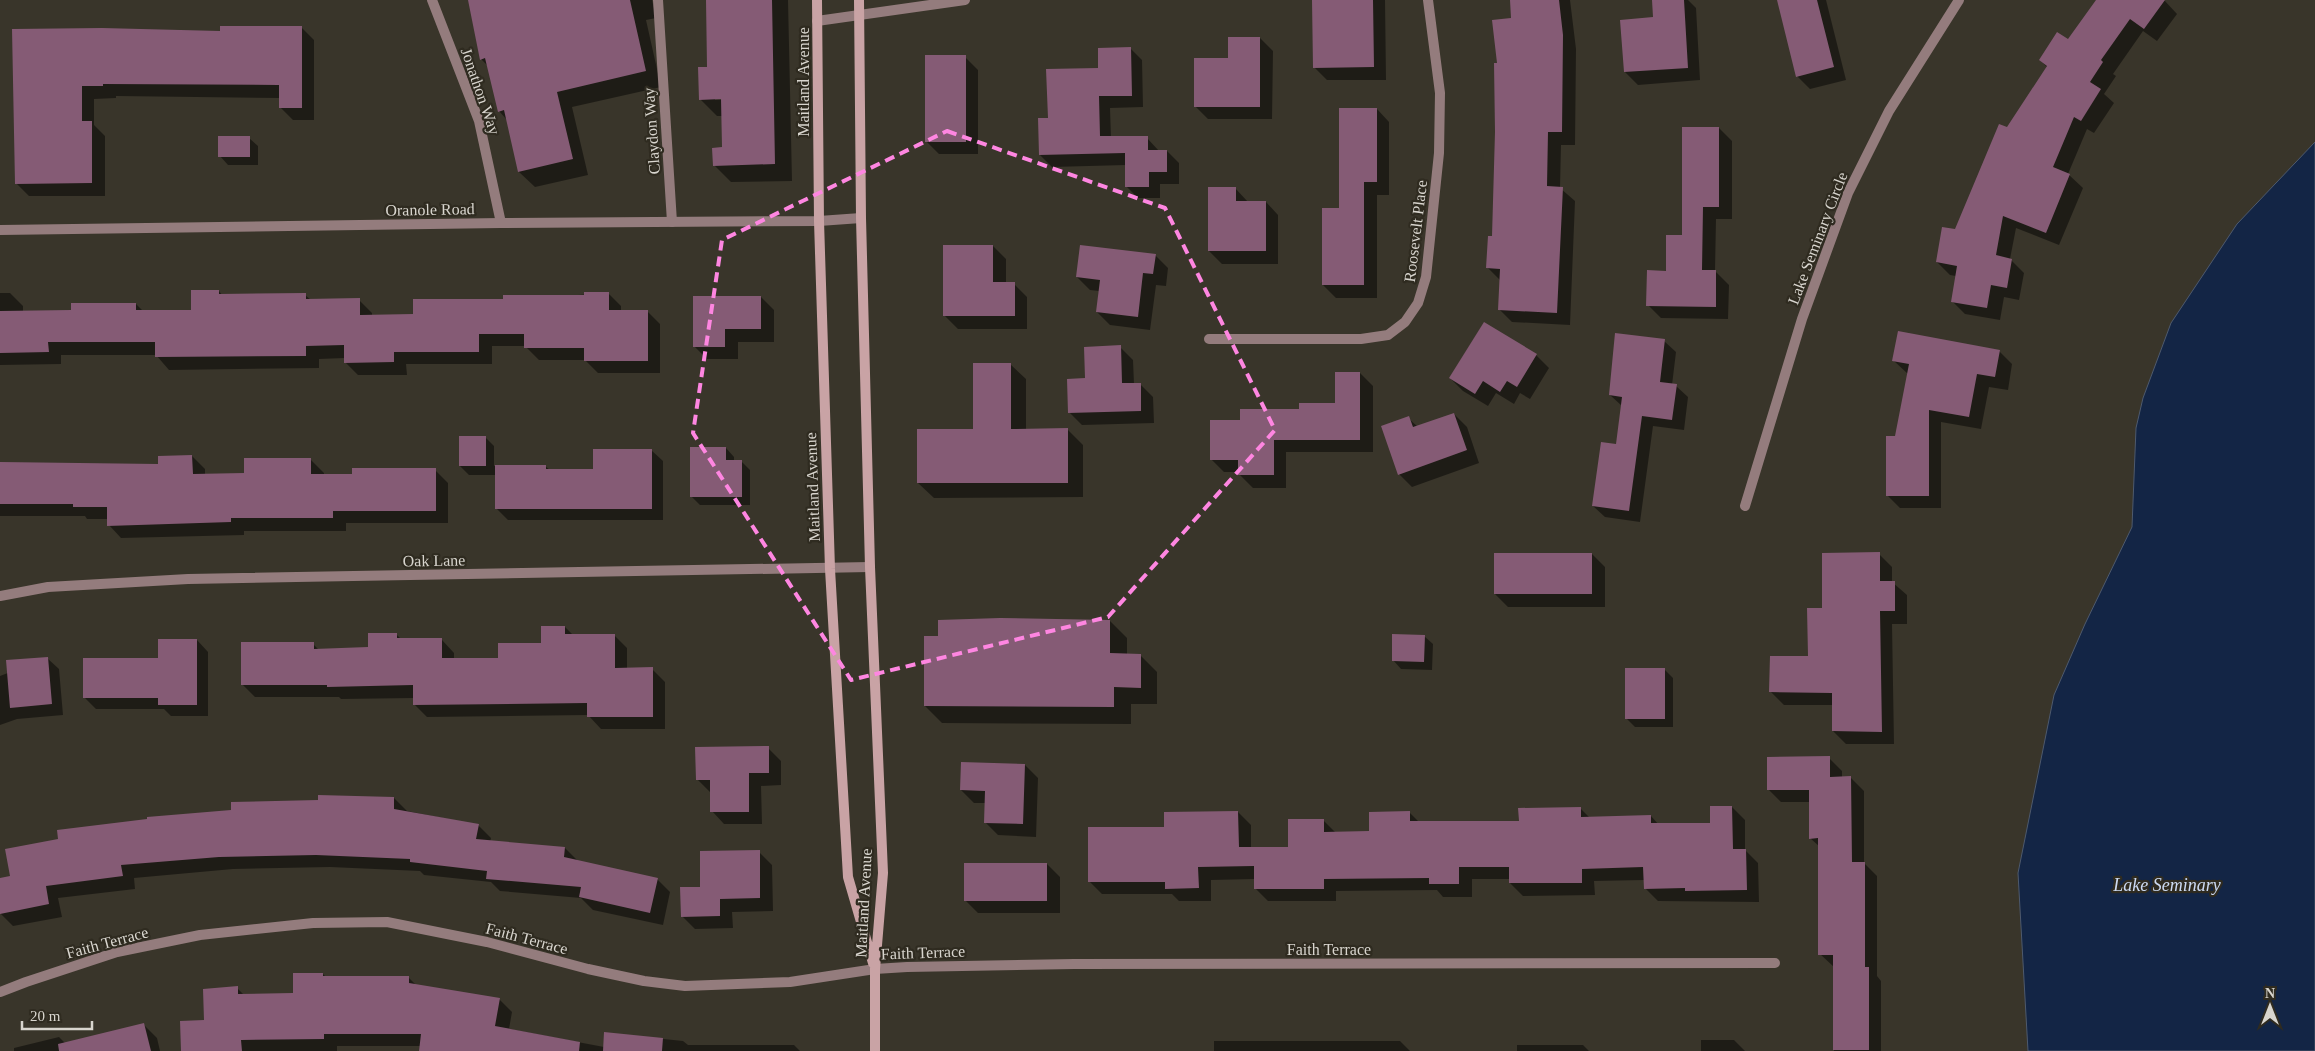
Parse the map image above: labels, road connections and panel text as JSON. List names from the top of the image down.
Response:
{
  "streets": {
    "main road": ["Maitland Avenue"],
    "street": [
      "Jonathon Way",
      "Claydon Way",
      "Oranole Road",
      "Roosevelt Place",
      "Lake Seminary Circle",
      "Oak Lane",
      "Faith Terrace"
    ]
  },
  "crossings": [
    ["Maitland Avenue", "Oranole Road"],
    ["Maitland Avenue", "Oak Lane"],
    ["Maitland Avenue", "Faith Terrace"],
    ["Jonathon Way", "Oranole Road"],
    ["Claydon Way", "Oranole Road"]
  ],
  "water": ["Lake Seminary"],
  "scale_bar": "20 m",
  "north": "top"
}
